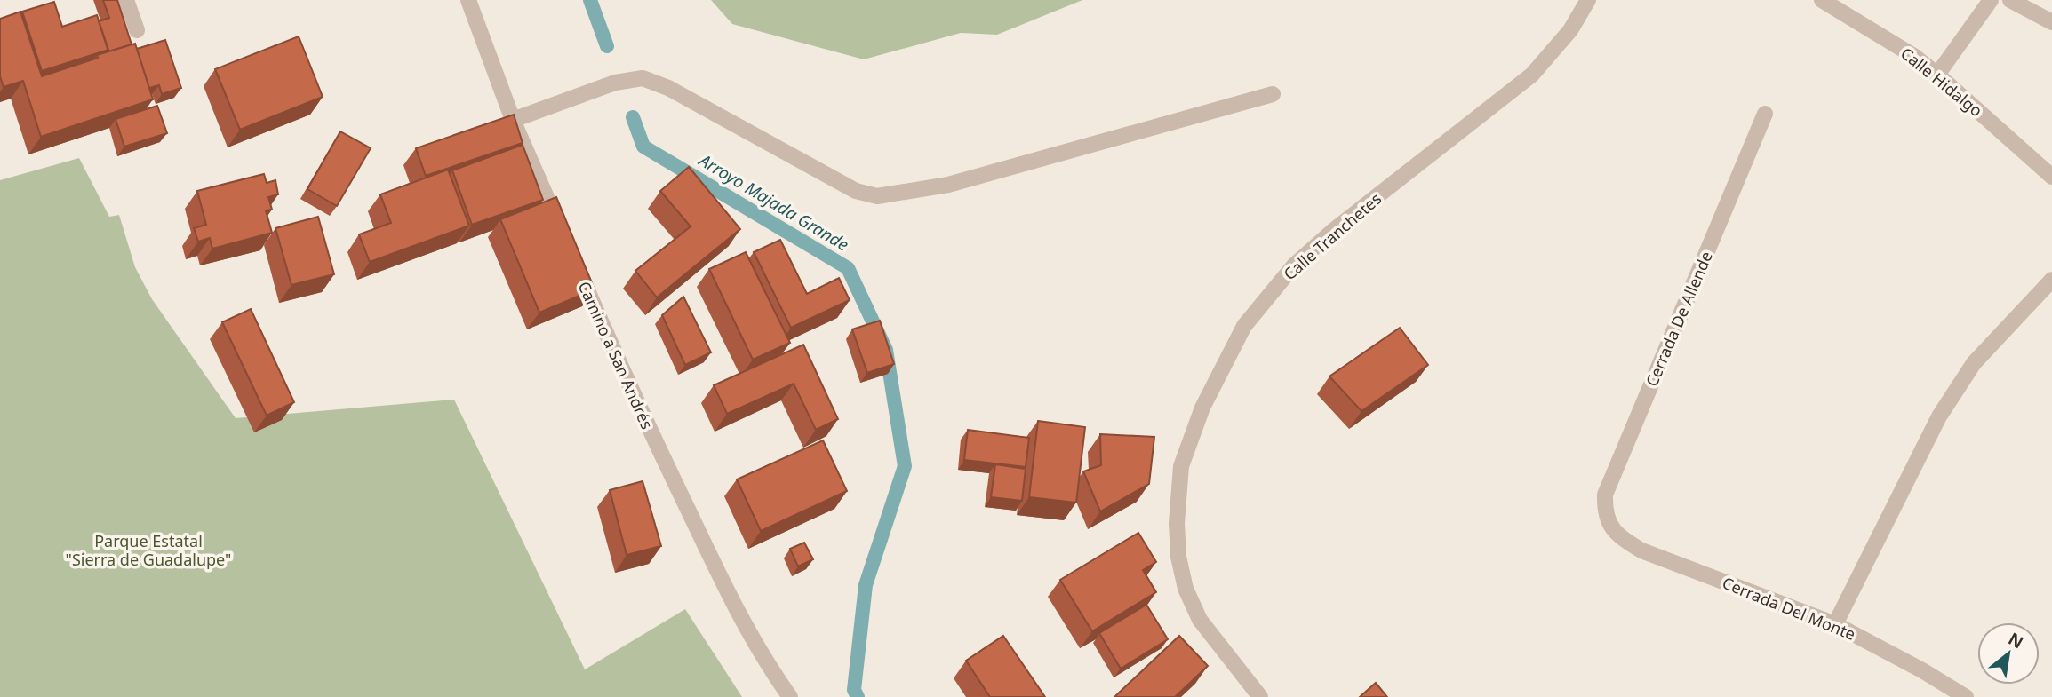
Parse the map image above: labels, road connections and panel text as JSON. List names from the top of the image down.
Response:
{
  "streets": {
    "street": [
      "Calle Hidalgo",
      "Calle Tranchetes",
      "Cerrada De Allende",
      "Camino a San Andrés",
      "Cerrada Del Monte"
    ]
  },
  "crossings": [
    ["Cerrada De Allende", "Cerrada Del Monte"]
  ],
  "water": ["Arroyo Majada Grande"],
  "parks": ["Parque Estatal \"Sierra de Guadalupe\""],
  "north": "top right"
}
